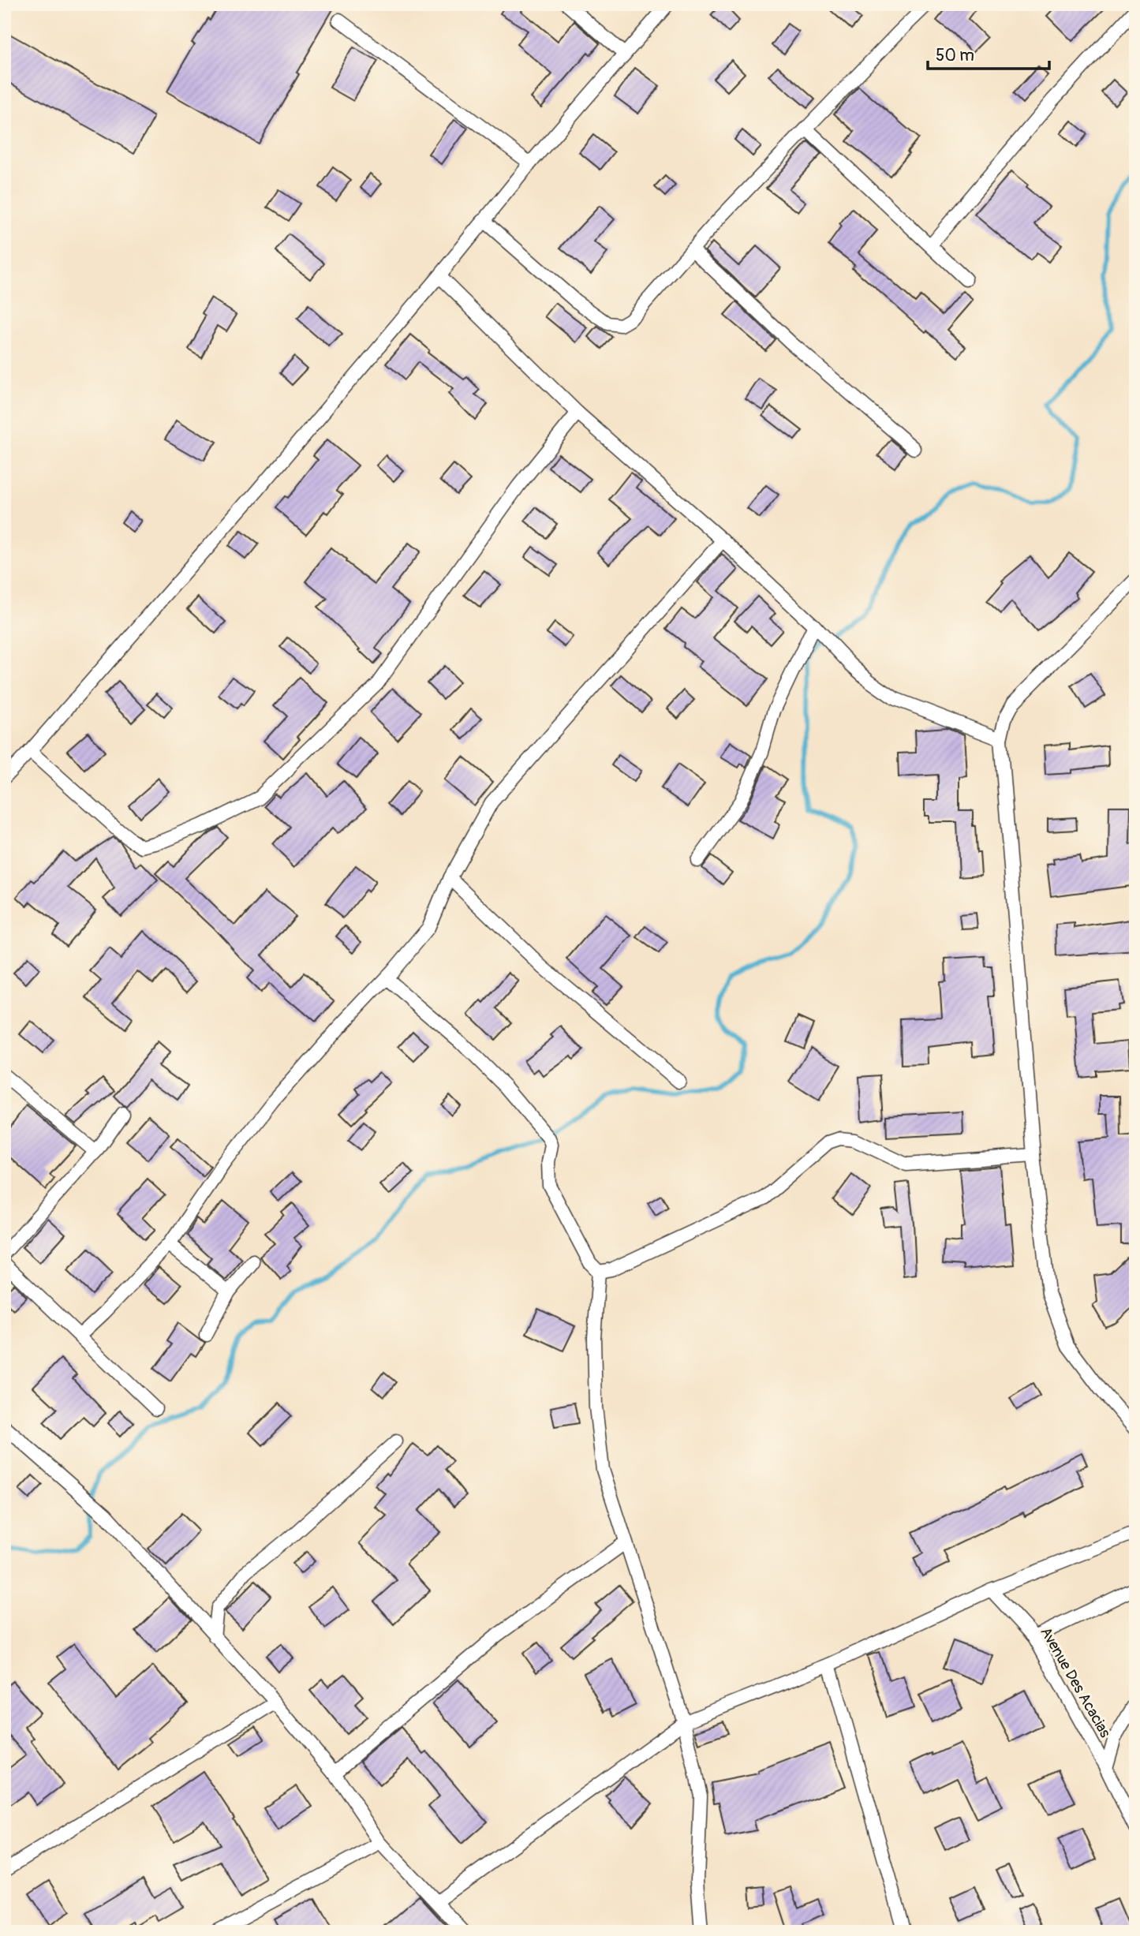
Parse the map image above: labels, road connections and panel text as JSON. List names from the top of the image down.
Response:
{
  "streets": {
    "street": ["Avenue Des Acacias"]
  },
  "scale_bar": "50 m"
}
